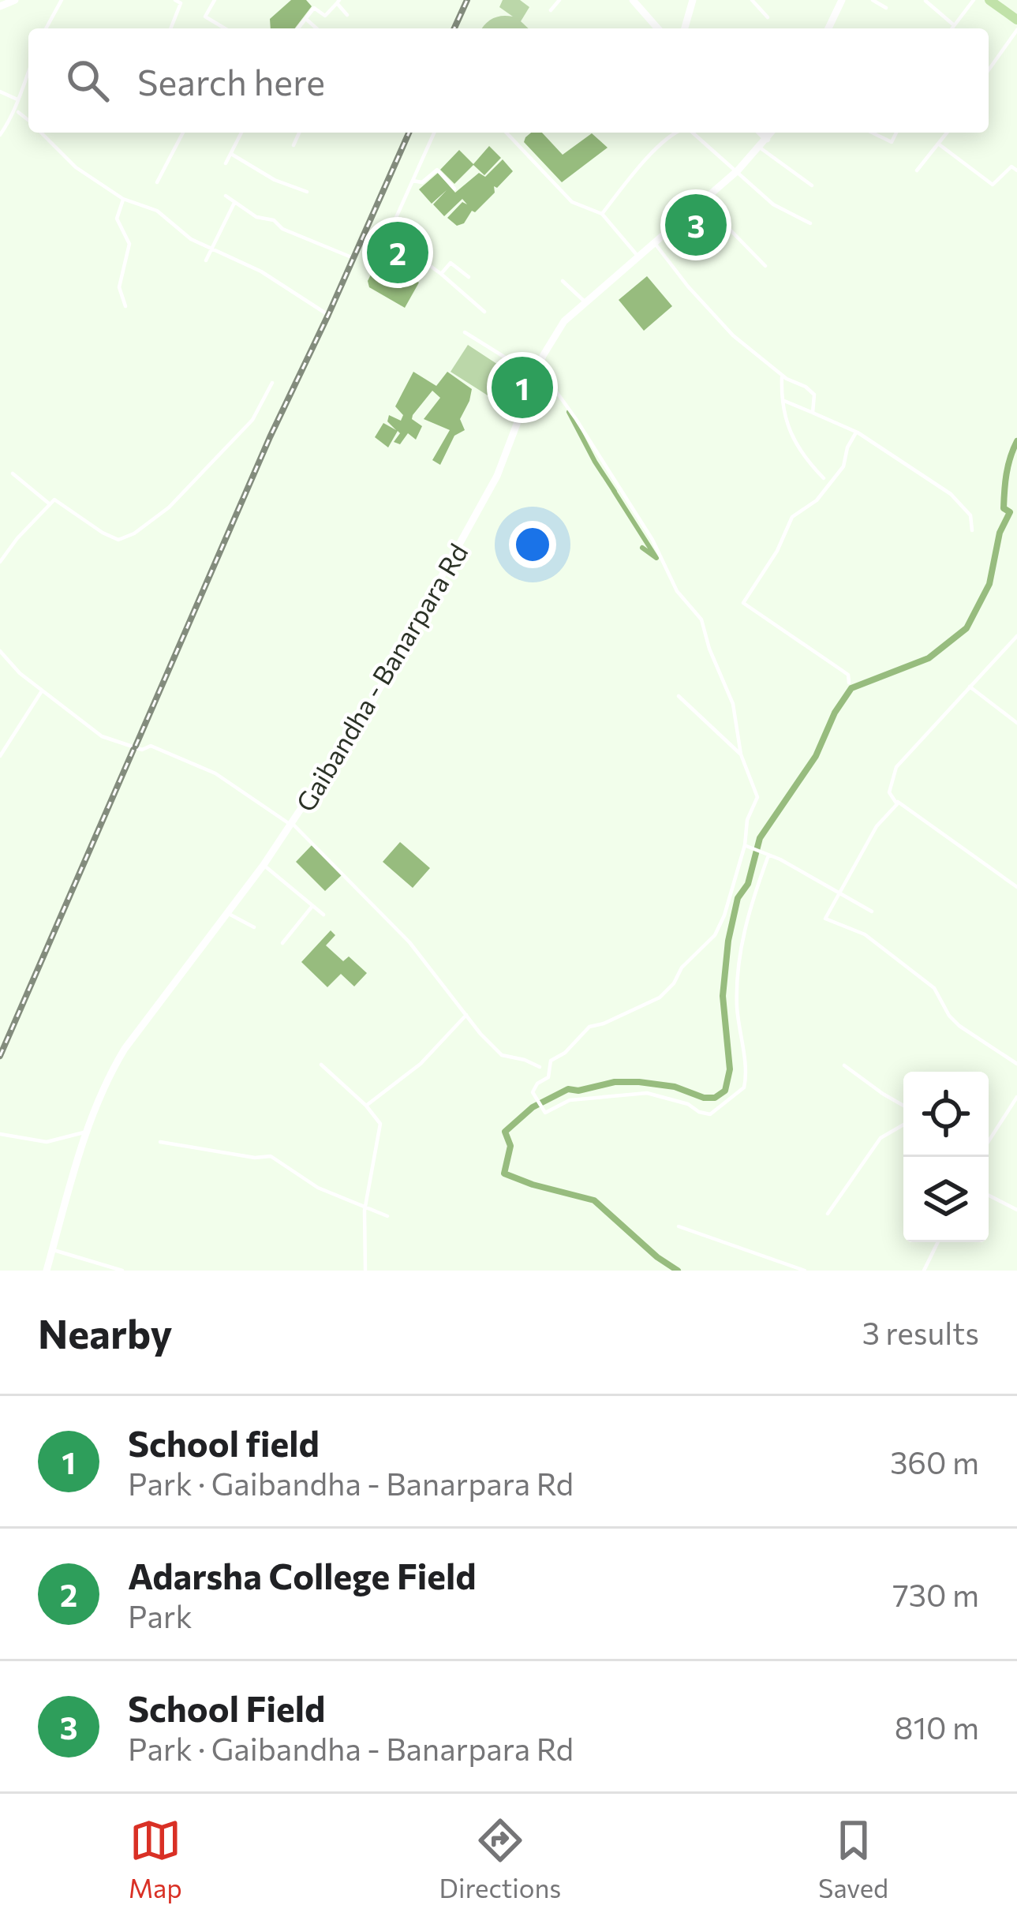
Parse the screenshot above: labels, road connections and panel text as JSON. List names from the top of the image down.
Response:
{
  "streets": {
    "main road": ["Gaibandha - Banarpara Rd"]
  },
  "page": {
    "search": "Search here",
    "pins": ["3", "2", "1"],
    "heading": ["Nearby", "3 results"],
    "list": [
      {
        "mark": "1",
        "name": "School field",
        "note": "Park · Gaibandha - Banarpara Rd",
        "value": "360 m"
      },
      {
        "mark": "2",
        "name": "Adarsha College Field",
        "note": "Park",
        "value": "730 m"
      },
      {
        "mark": "3",
        "name": "School Field",
        "note": "Park · Gaibandha - Banarpara Rd",
        "value": "810 m"
      }
    ],
    "nav": ["Map", "Directions", "Saved"]
  }
}
